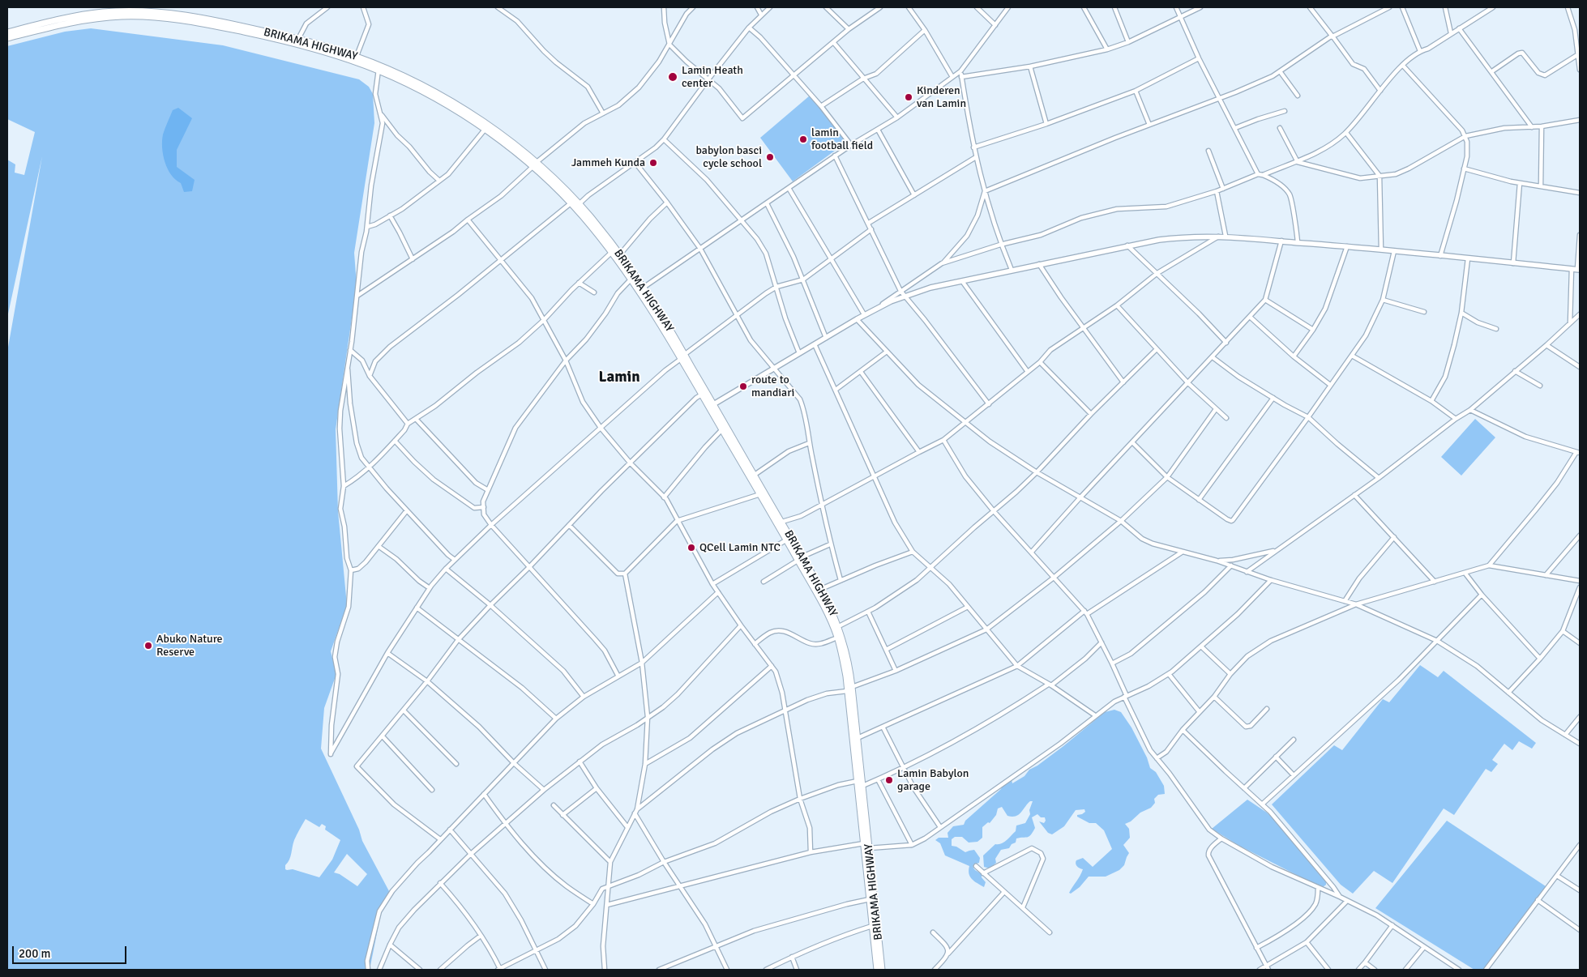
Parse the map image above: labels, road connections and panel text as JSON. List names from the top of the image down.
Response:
{
  "streets": {
    "highway": ["BRIKAMA HIGHWAY"]
  },
  "districts": ["Lamin"],
  "places": [
    "Lamin Heath center",
    "Kinderen van Lamin",
    "lamin football field",
    "babylon basci cycle school",
    "Jammeh Kunda",
    "route to mandiari",
    "QCell Lamin NTC",
    "Abuko Nature Reserve",
    "Lamin Babylon garage"
  ],
  "scale_bar": "200 m"
}
